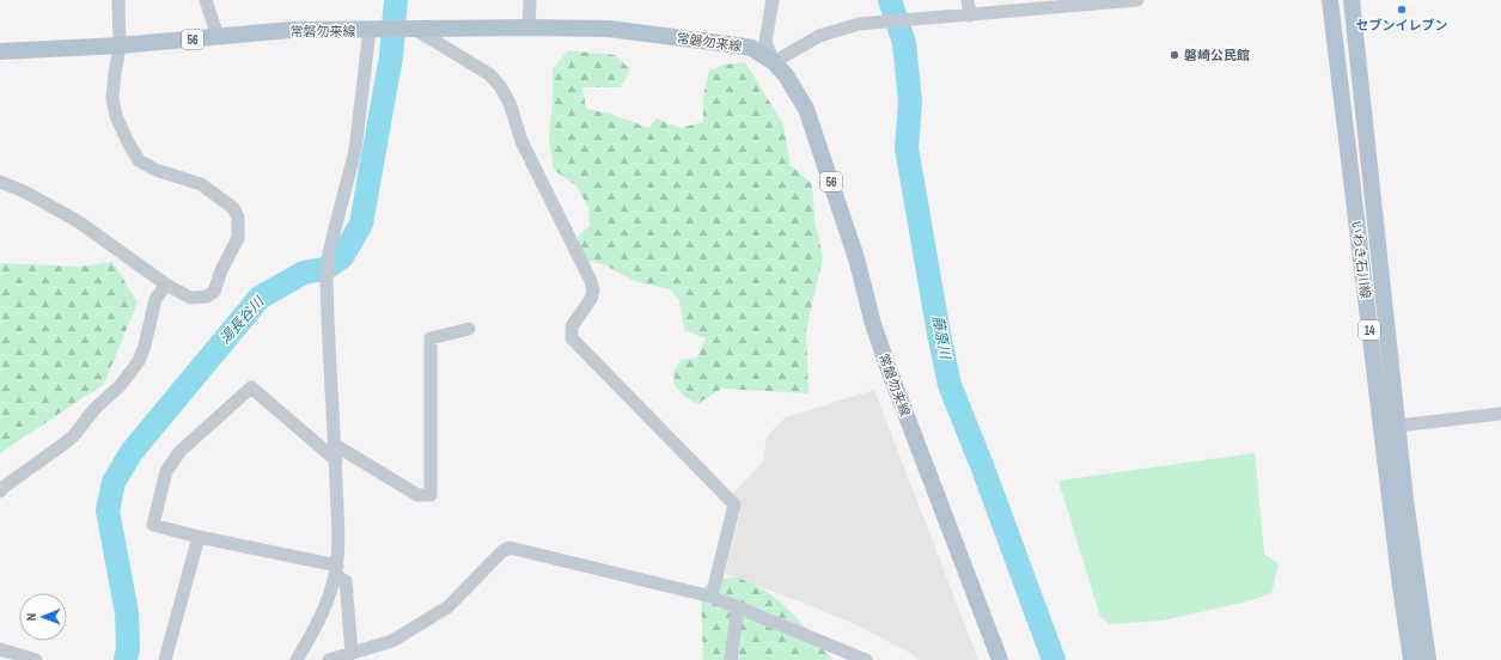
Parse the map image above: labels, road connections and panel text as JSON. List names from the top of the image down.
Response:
{
  "streets": {
    "main road": [
      "常磐勿来線",
      "56",
      "いわき石川線",
      "14"
    ]
  },
  "water": ["湯長谷川", "藤原川"],
  "places": ["セブンイレブン", "磐崎公民館"],
  "north": "left"
}
